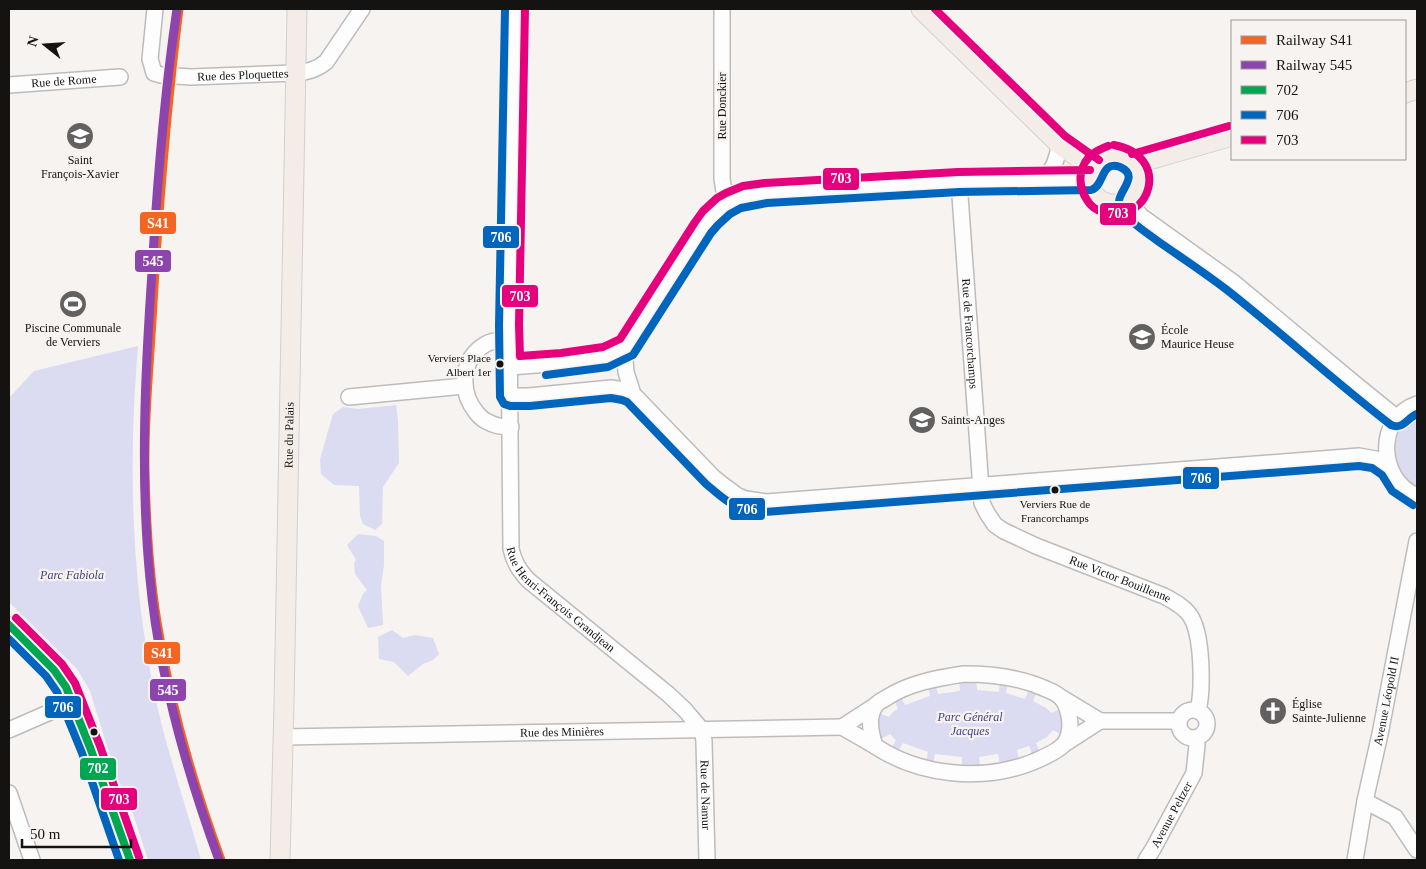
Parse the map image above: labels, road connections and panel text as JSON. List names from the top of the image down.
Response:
{
  "streets": {
    "main road": ["Rue du Palais"],
    "street": [
      "Rue des Ploquettes",
      "Rue de Rome",
      "Rue Donckier",
      "Rue de Francorchamps",
      "Rue Victor Bouillenne",
      "Rue Henri-François Grandjean",
      "Avenue Léopold II",
      "Rue des Minières",
      "Rue de Namur",
      "Avenue Peltzer"
    ]
  },
  "crossings": [
    ["Rue des Ploquettes", "Rue du Palais"],
    ["Rue de Francorchamps", "Rue Victor Bouillenne"],
    ["Rue du Palais", "Rue des Minières"],
    ["Rue Victor Bouillenne", "Avenue Peltzer"],
    ["Rue Henri-François Grandjean", "Rue des Minières"],
    ["Rue Henri-François Grandjean", "Rue de Namur"],
    ["Rue des Minières", "Rue de Namur"]
  ],
  "parks": ["Parc Fabiola", "Parc Général Jacques"],
  "places": {
    "school or university": ["Saint François-Xavier", "École Maurice Heuse", "Saints-Anges"],
    "sports": ["Piscine Communale de Verviers"],
    "other": ["Verviers Place Albert 1er", "Verviers Rue de Francorchamps"],
    "church": ["Église Sainte-Julienne"]
  },
  "lines": [
    "rail line S41",
    "rail line 545",
    "transit line 706",
    "transit line 703",
    "transit line 702"
  ],
  "legend": [
    "Railway S41",
    "Railway 545",
    "702",
    "706",
    "703"
  ],
  "scale_bar": "50 m",
  "north": "left"
}
